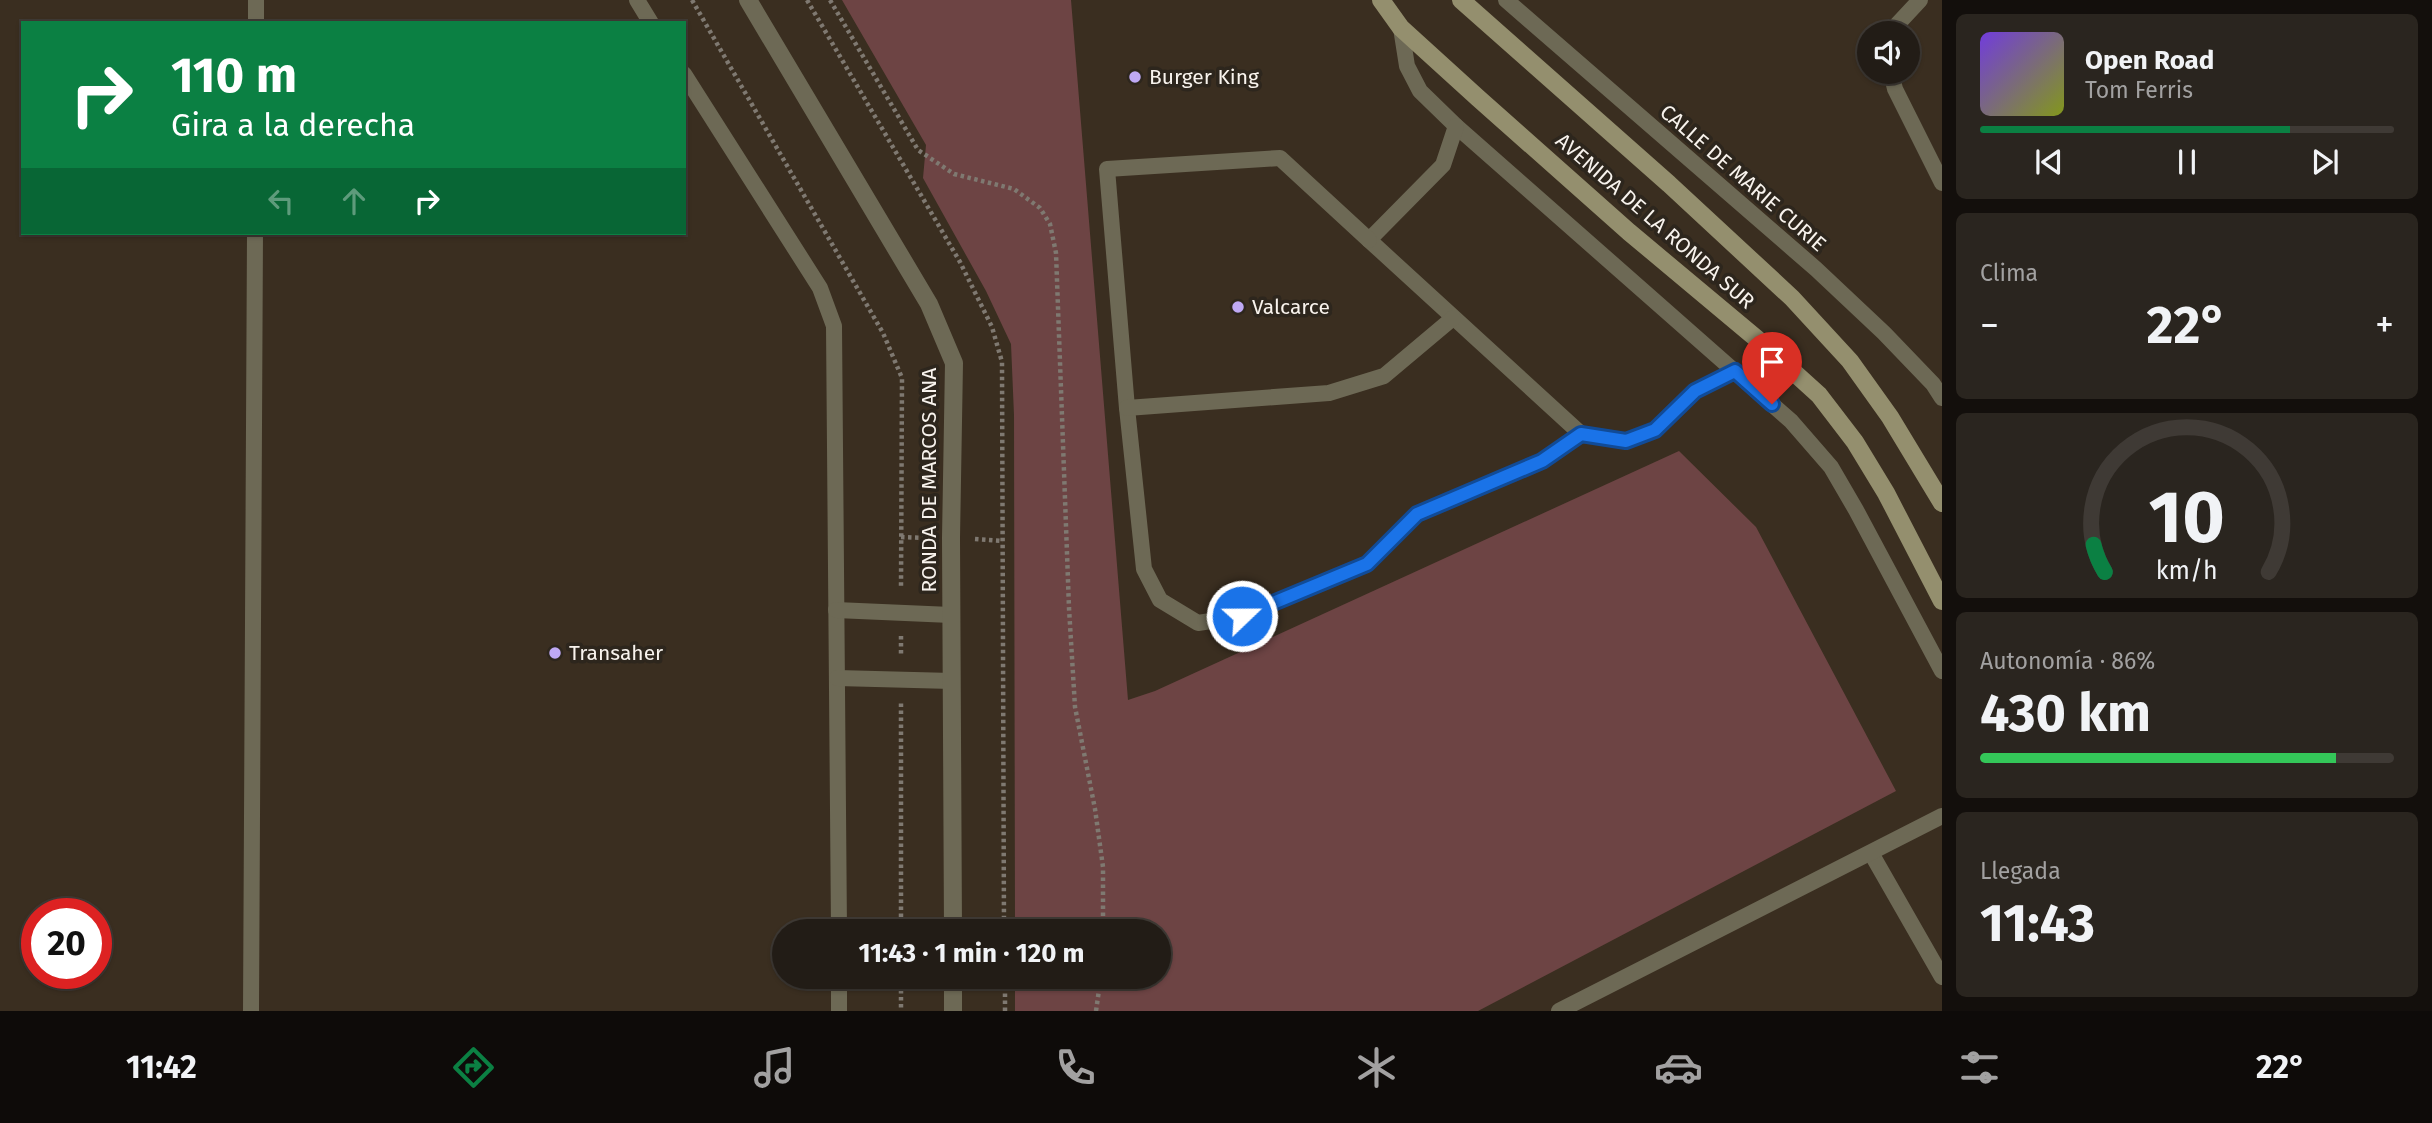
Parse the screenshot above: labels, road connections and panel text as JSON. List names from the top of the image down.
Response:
{
  "streets": {
    "main road": ["AVENIDA DE LA RONDA SUR"],
    "street": ["RONDA DE MARCOS ANA"],
    "lane": ["CALLE DE MARIE CURIE"]
  },
  "places": ["Burger King", "Valcarce", "Transaher"],
  "page": {
    "turn": ["110 m", "Gira a la derecha"],
    "song": ["Open Road", "Tom Ferris"],
    "tile": [
      "Clima",
      ["Autonomía · 86%", "430 km"],
      ["Llegada", "11:43"]
    ],
    "heat": ["−", "22°", "+"],
    "limit": "20",
    "trip": "11:43 · 1 min · 120 m",
    "tabs": ["11:42", "22°"],
    "gauge": ["10", "km/h"]
  }
}
